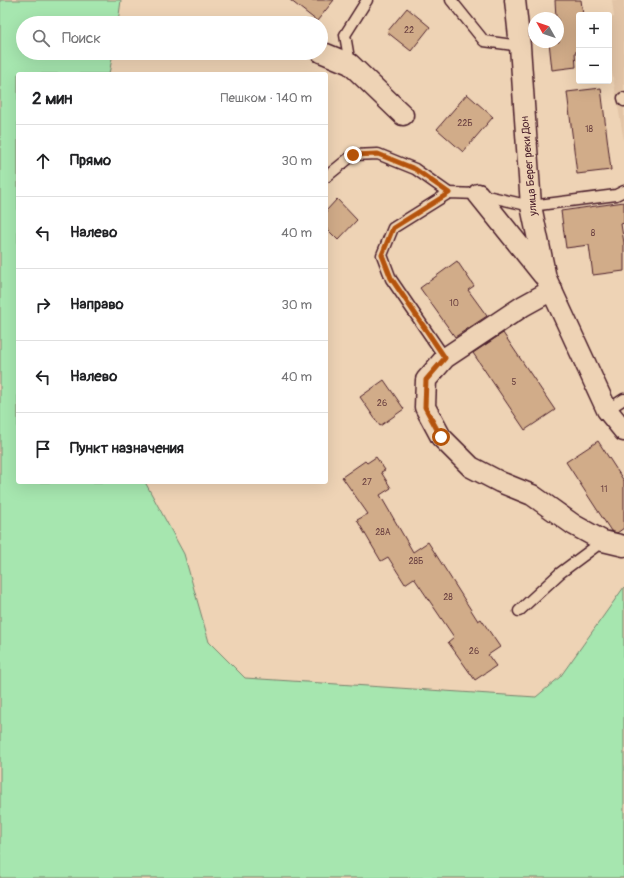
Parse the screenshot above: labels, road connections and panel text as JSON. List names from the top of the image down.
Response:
{
  "streets": {
    "street": ["улица Берег реки Дон"]
  },
  "house_numbers": [
    "22",
    "22Б",
    "18",
    "8",
    "10",
    "5",
    "26",
    "27",
    "11",
    "28А",
    "28Б",
    "28",
    "26"
  ],
  "north": "top left",
  "page": {
    "map_buttons": ["+", "−"],
    "search": "Поиск",
    "heading": ["2 мин", "Пешком · 140 m"],
    "list": [
      ["Прямо", "30 m"],
      ["Налево", "40 m"],
      ["Направо", "30 m"],
      ["Налево", "40 m"],
      "Пункт назначения"
    ]
  }
}
